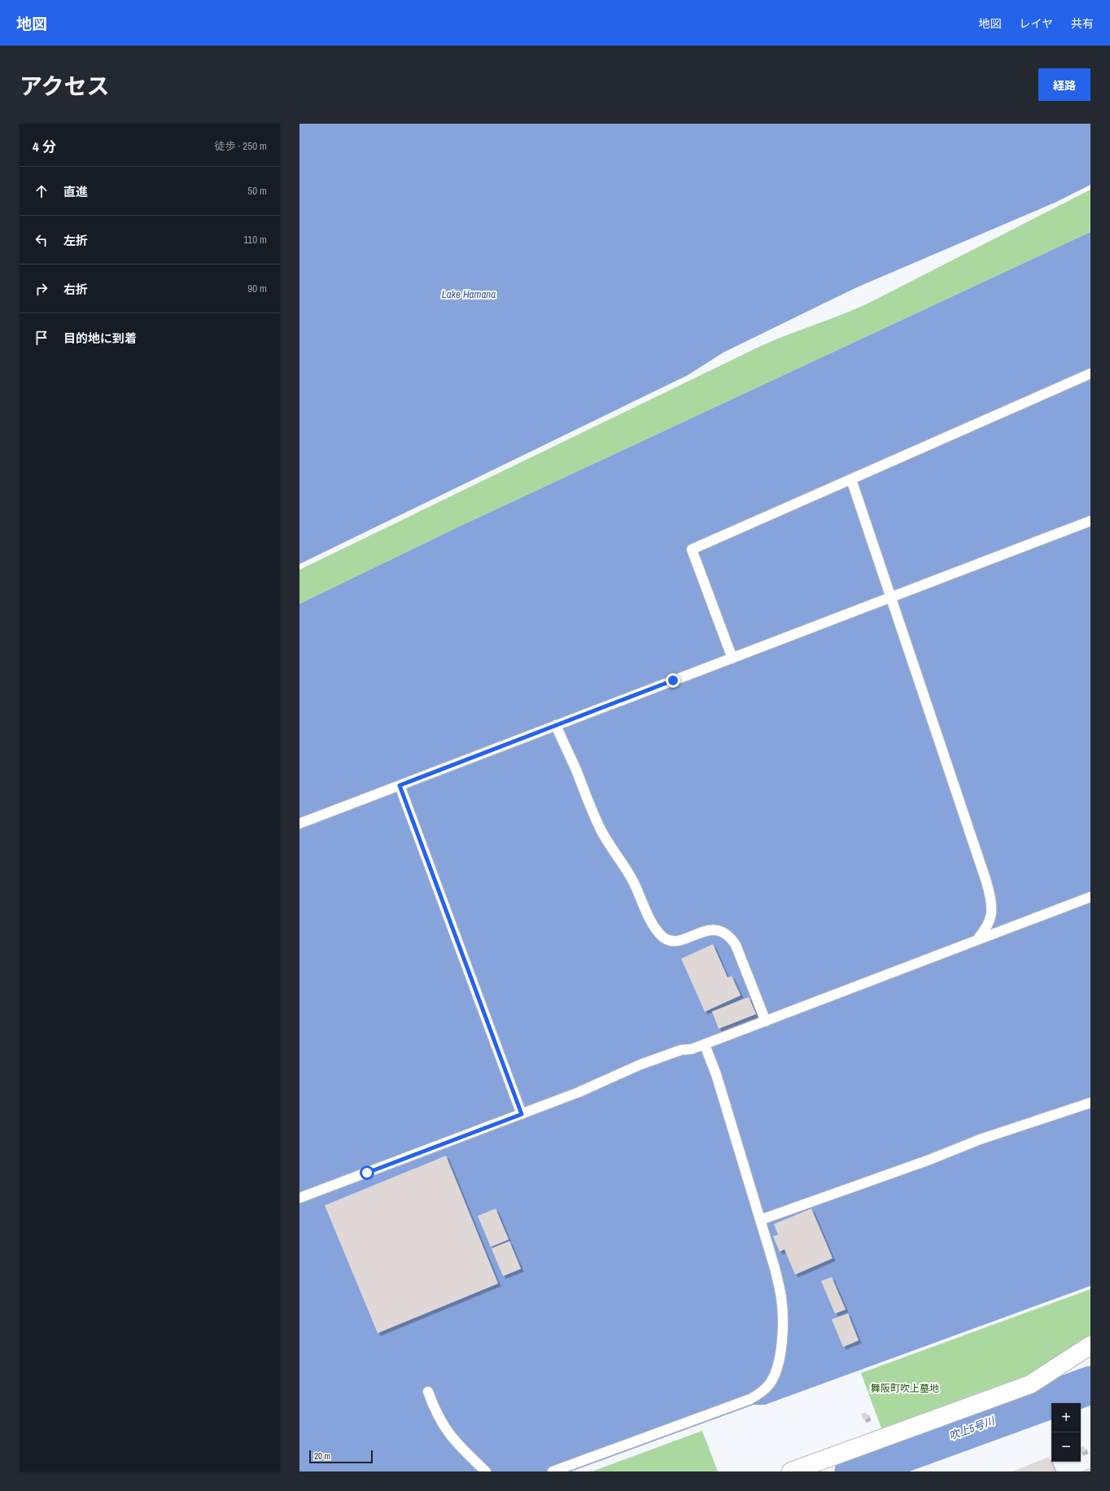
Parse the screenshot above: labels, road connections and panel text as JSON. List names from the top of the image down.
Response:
{
  "water": ["Lake Hamana", "吹上5号川"],
  "parks": ["舞阪町吹上墓地"],
  "scale_bar": "20 m",
  "page": {
    "header": "地図",
    "nav": ["地図", "レイヤ", "共有"],
    "title": "アクセス",
    "buttons": "経路",
    "heading": ["4 分", "徒歩 · 250 m"],
    "list": [
      ["直進", "50 m"],
      ["左折", "110 m"],
      ["右折", "90 m"],
      "目的地に到着"
    ],
    "map_buttons": ["+", "−"],
    "scale": "20 m"
  }
}
